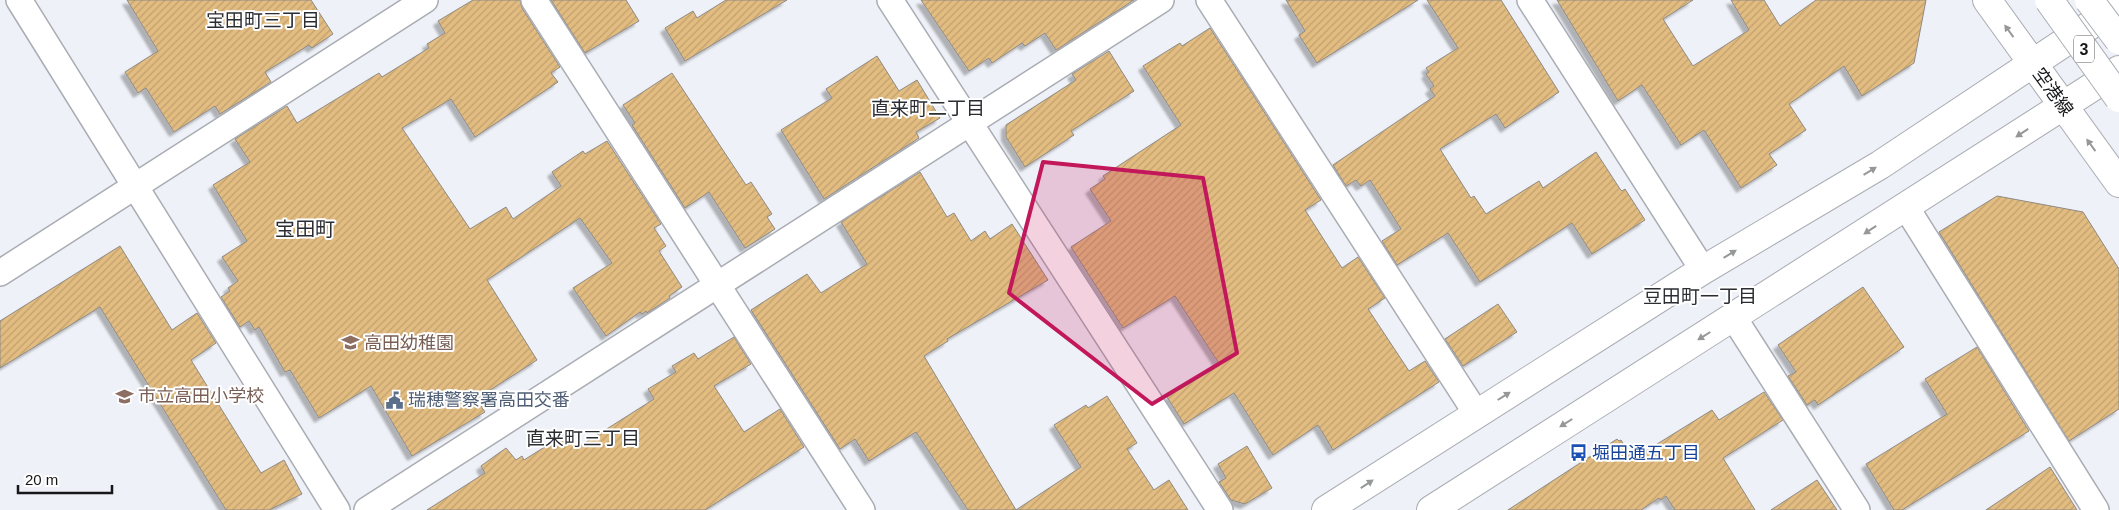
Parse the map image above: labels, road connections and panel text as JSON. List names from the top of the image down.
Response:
{
  "streets": {
    "main road": ["3", "空港線"]
  },
  "districts": [
    "宝田町三丁目",
    "直来町二丁目",
    "宝田町",
    "豆田町一丁目",
    "直来町三丁目"
  ],
  "places": {
    "school or university": ["高田幼稚園", "市立高田小学校"],
    "public building": ["瑞穂警察署高田交番"],
    "bus stop": ["堀田通五丁目"]
  },
  "scale_bar": "20 m"
}
